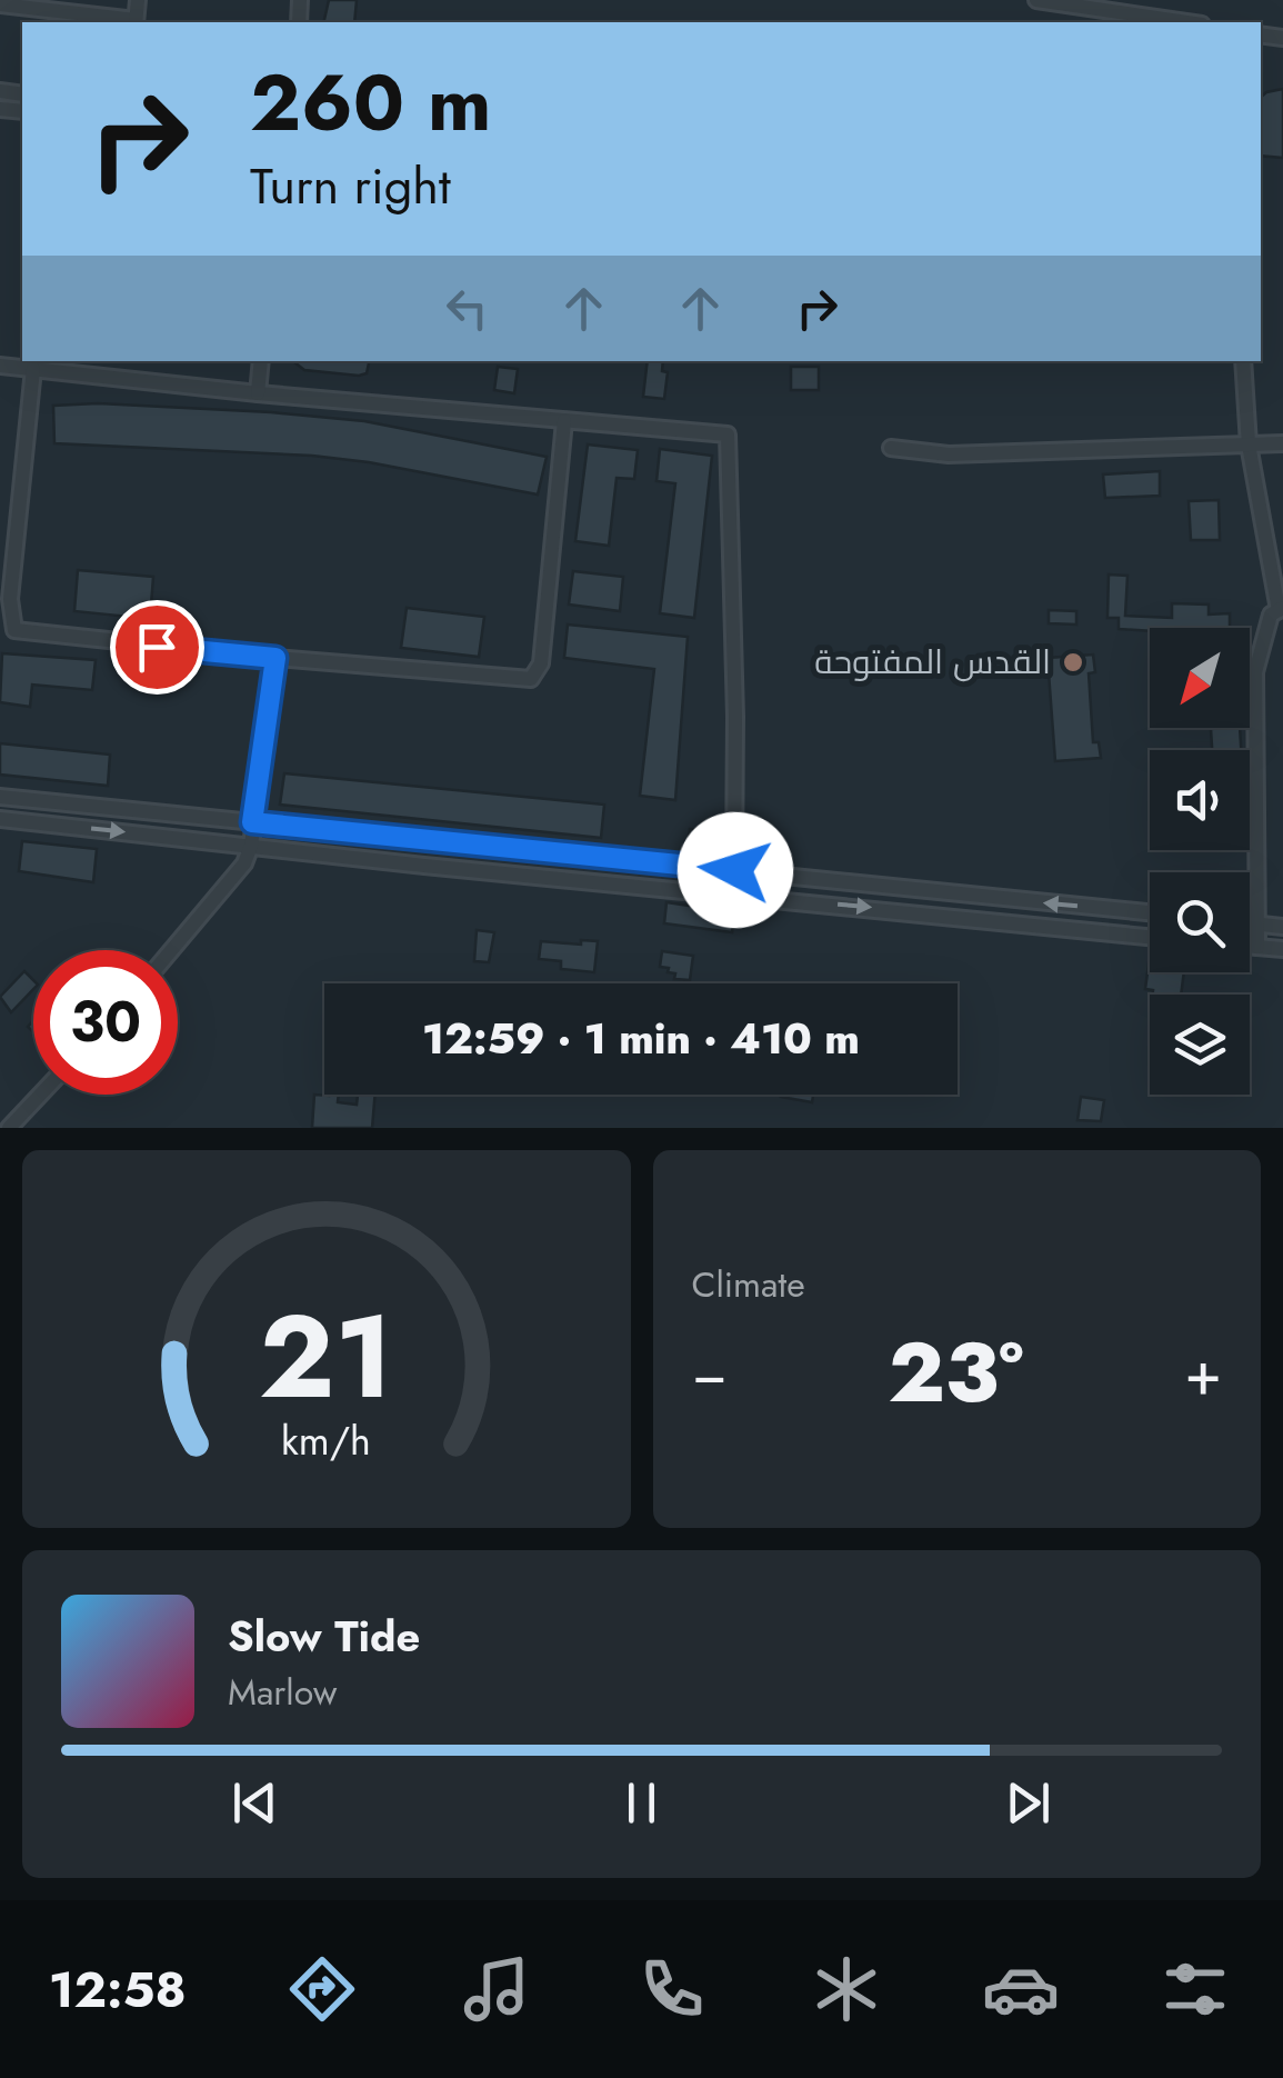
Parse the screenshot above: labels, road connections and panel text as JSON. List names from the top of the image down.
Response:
{
  "places": ["القدس المفتوحة"],
  "north": "bottom left",
  "page": {
    "turn": ["260 m", "Turn right"],
    "limit": "30",
    "trip": "12:59 · 1 min · 410 m",
    "tile": "Climate",
    "heat": ["−", "23°", "+"],
    "song": ["Slow Tide", "Marlow"],
    "tabs": "12:58",
    "gauge": ["21", "km/h"]
  }
}
